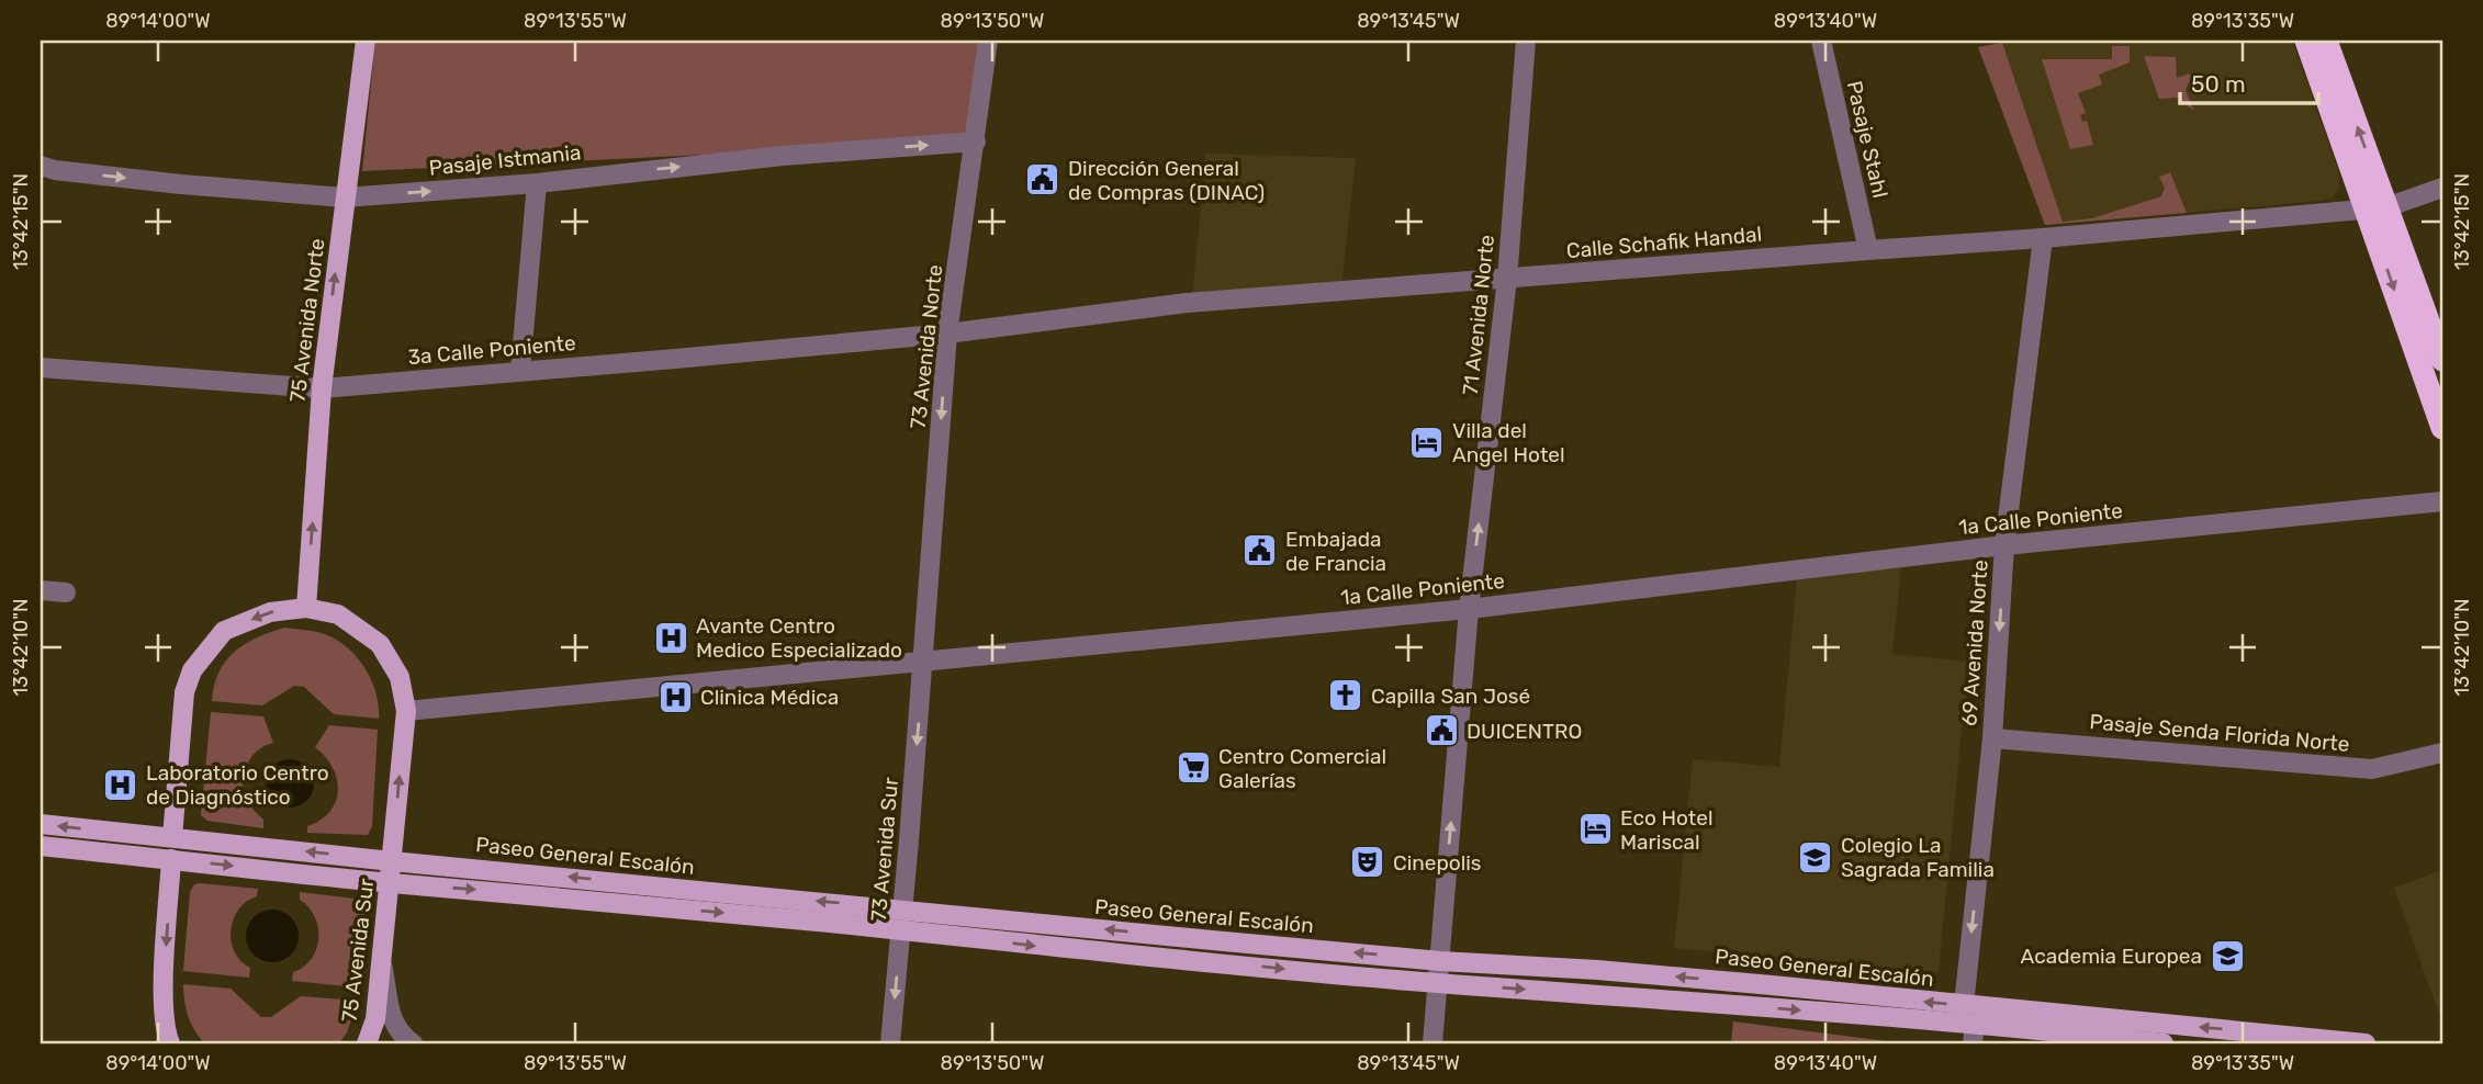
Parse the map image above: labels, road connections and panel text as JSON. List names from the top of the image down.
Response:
{
  "streets": {
    "main road": ["75 Avenida Norte", "Paseo General Escalón", "75 Avenida Sur"],
    "street": [
      "Pasaje Stahl",
      "Pasaje Istmania",
      "Calle Schafik Handal",
      "71 Avenida Norte",
      "73 Avenida Norte",
      "3a Calle Poniente",
      "1a Calle Poniente",
      "69 Avenida Norte",
      "Pasaje Senda Florida Norte",
      "73 Avenida Sur"
    ]
  },
  "crossings": [
    ["Pasaje Stahl", "Calle Schafik Handal"],
    ["Pasaje Istmania", "75 Avenida Norte"],
    ["Pasaje Istmania", "73 Avenida Norte"],
    ["Calle Schafik Handal", "71 Avenida Norte"],
    ["Calle Schafik Handal", "73 Avenida Norte"],
    ["Calle Schafik Handal", "3a Calle Poniente"],
    ["Calle Schafik Handal", "69 Avenida Norte"],
    ["71 Avenida Norte", "1a Calle Poniente"],
    ["71 Avenida Norte", "Paseo General Escalón"],
    ["75 Avenida Norte", "3a Calle Poniente"],
    ["75 Avenida Norte", "1a Calle Poniente"],
    ["75 Avenida Norte", "Paseo General Escalón"],
    ["75 Avenida Norte", "75 Avenida Sur"],
    ["73 Avenida Norte", "3a Calle Poniente"],
    ["73 Avenida Norte", "1a Calle Poniente"],
    ["73 Avenida Norte", "73 Avenida Sur"],
    ["1a Calle Poniente", "69 Avenida Norte"],
    ["1a Calle Poniente", "73 Avenida Sur"],
    ["1a Calle Poniente", "Paseo General Escalón"],
    ["1a Calle Poniente", "75 Avenida Sur"],
    ["69 Avenida Norte", "Pasaje Senda Florida Norte"],
    ["69 Avenida Norte", "Paseo General Escalón"],
    ["73 Avenida Sur", "Paseo General Escalón"],
    ["Paseo General Escalón", "75 Avenida Sur"]
  ],
  "one_way": [
    "Pasaje Istmania",
    "71 Avenida Norte",
    "75 Avenida Norte",
    "73 Avenida Norte",
    "69 Avenida Norte",
    "73 Avenida Sur"
  ],
  "places": {
    "public building": ["Dirección General de Compras (DINAC)", "Embajada de Francia", "DUICENTRO"],
    "hotel": ["Villa del Angel Hotel", "Eco Hotel Mariscal"],
    "hospital": ["Avante Centro Medico Especializado", "Clinica Médica", "Laboratorio Centro de Diagnóstico"],
    "church": ["Capilla San José"],
    "supermarket": ["Centro Comercial Galerías"],
    "school or university": ["Colegio La Sagrada Familia", "Academia Europea"],
    "theatre": ["Cinepolis"]
  },
  "scale_bar": "50 m",
  "coordinates": [
    "89°14'00\"W",
    "89°13'55\"W",
    "89°13'50\"W",
    "89°13'45\"W",
    "89°13'40\"W",
    "89°13'35\"W",
    "13°42'15\"N",
    "13°42'10\"N"
  ]
}
